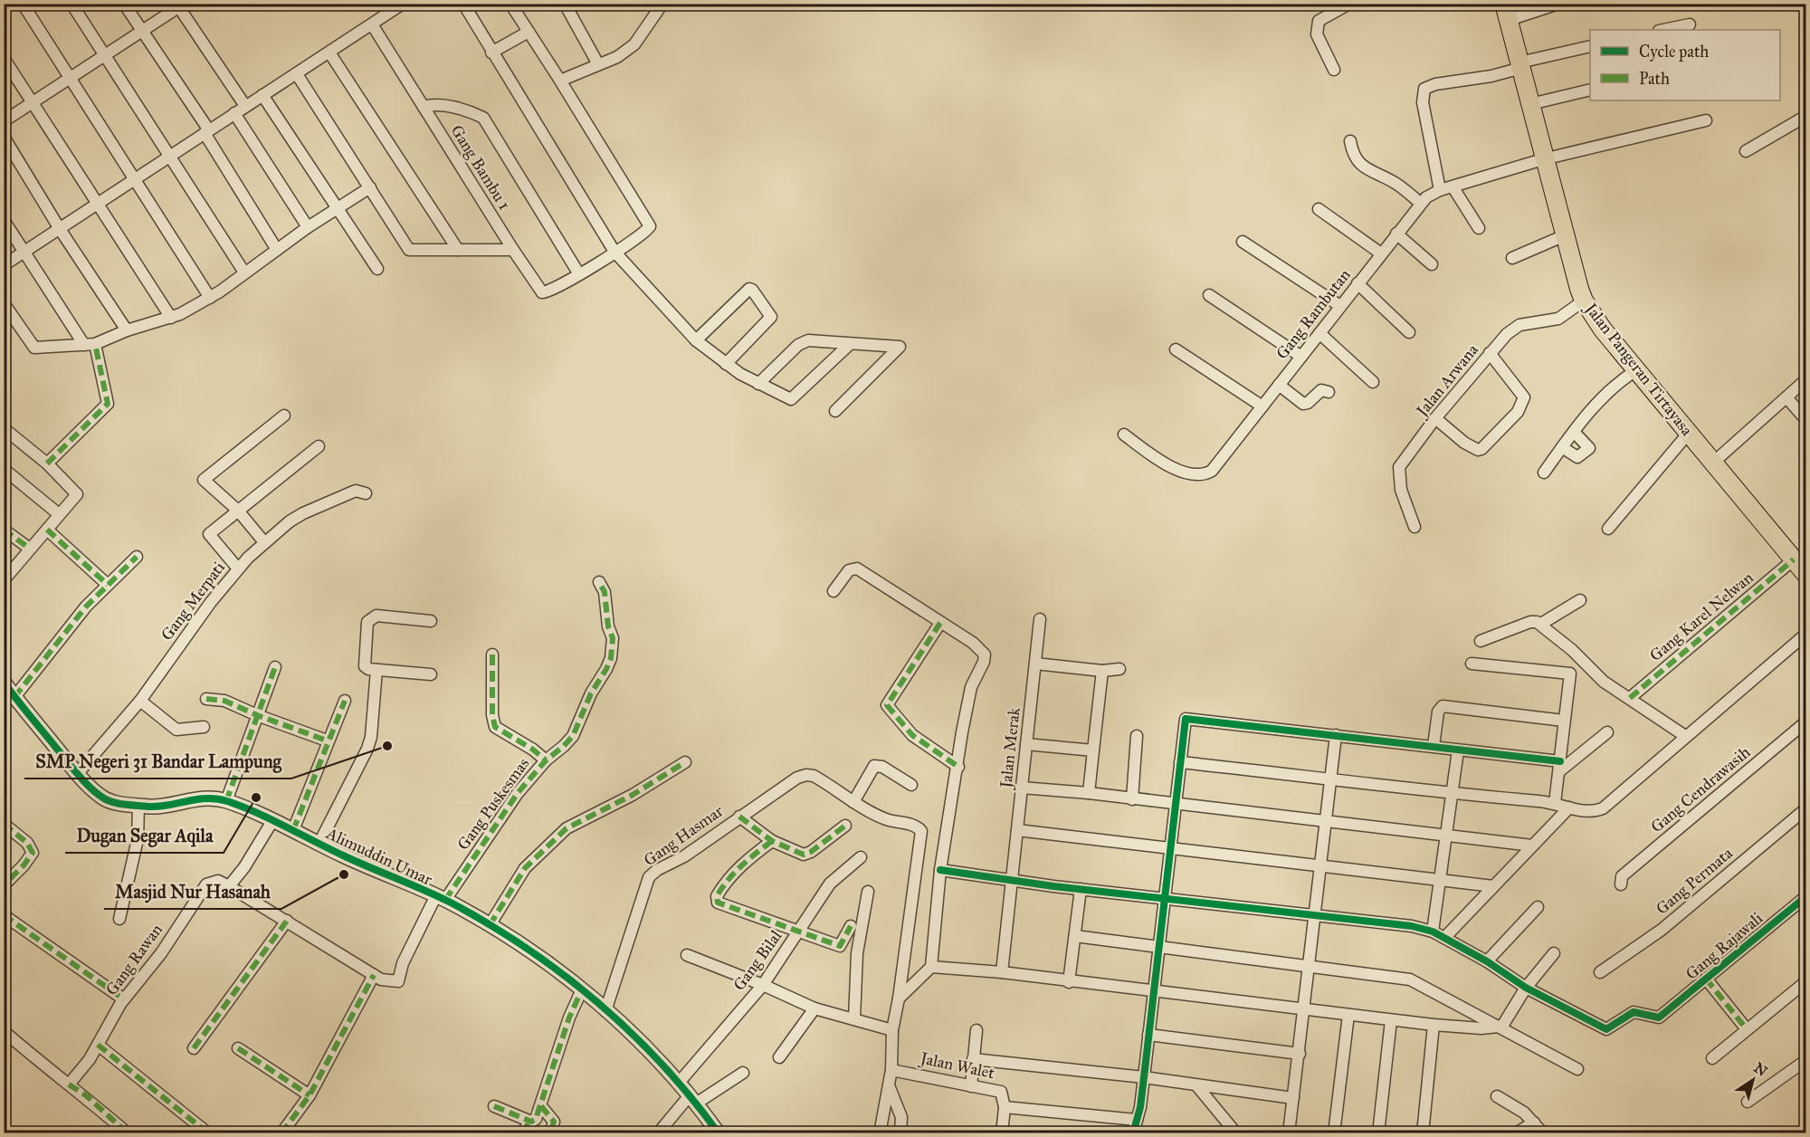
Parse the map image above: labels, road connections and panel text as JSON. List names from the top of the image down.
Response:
{
  "streets": {
    "main road": ["Jalan Pangeran Tirtayasa"],
    "street": [
      "Gang Bambu 1",
      "Gang Rambutan",
      "Jalan Arwana",
      "Gang Merpati",
      "Gang Karel Nelwan",
      "Jalan Merak",
      "Gang Cendrawasih",
      "Gang Puskesmas",
      "Gang Hasmar",
      "Alimuddin Umar",
      "Gang Permata",
      "Gang Rajawali",
      "Gang Rawan",
      "Gang Bilal",
      "Jalan Walet"
    ]
  },
  "crossings": [
    ["Gang Rambutan", "Jalan Pangeran Tirtayasa"],
    ["Jalan Pangeran Tirtayasa", "Jalan Arwana"],
    ["Jalan Pangeran Tirtayasa", "Gang Karel Nelwan"],
    ["Gang Merpati", "Alimuddin Umar"],
    ["Gang Puskesmas", "Alimuddin Umar"],
    ["Gang Hasmar", "Alimuddin Umar"],
    ["Alimuddin Umar", "Gang Bilal"]
  ],
  "places": ["SMP Negeri 31 Bandar Lampung", "Dugan Segar Aqila", "Masjid Nur Hasanah"],
  "legend": ["Cycle path", "Path"],
  "north": "top right"
}
